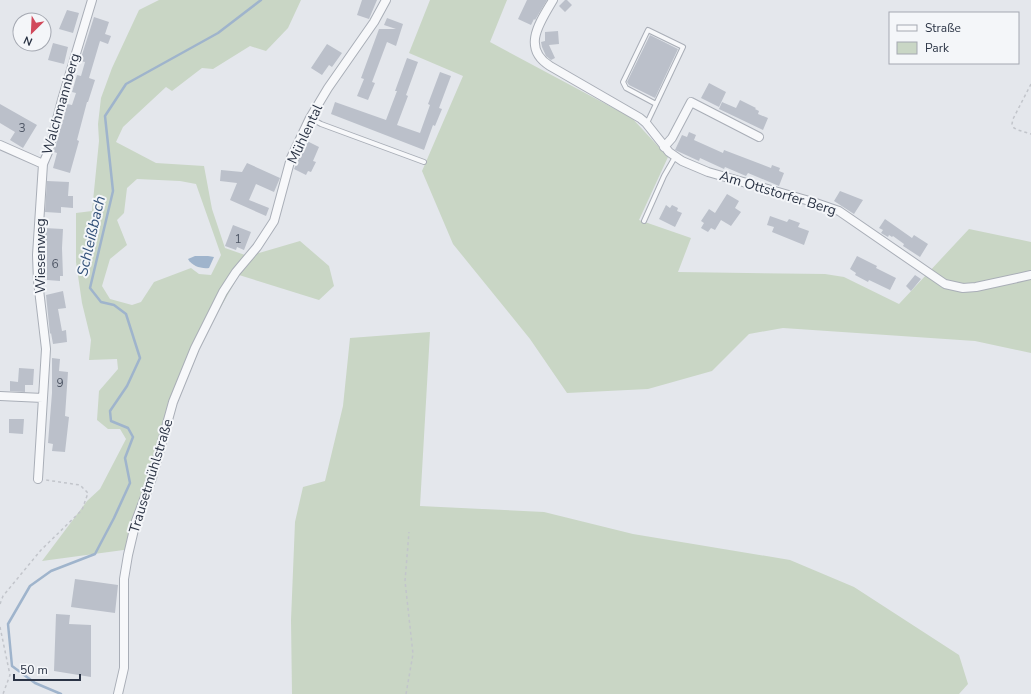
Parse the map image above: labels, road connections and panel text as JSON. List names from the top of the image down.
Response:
{
  "streets": {
    "street": [
      "Walchmannberg",
      "Mühlental",
      "Am Ottstorfer Berg",
      "Wiesenweg",
      "Trausetmühlstraße"
    ]
  },
  "crossings": [
    ["Walchmannberg", "Wiesenweg"],
    ["Mühlental", "Trausetmühlstraße"]
  ],
  "water": ["Schleißbach"],
  "house_numbers": [
    "3",
    "1",
    "6",
    "9"
  ],
  "legend": ["Straße", "Park"],
  "scale_bar": "50 m",
  "north": "bottom left"
}
